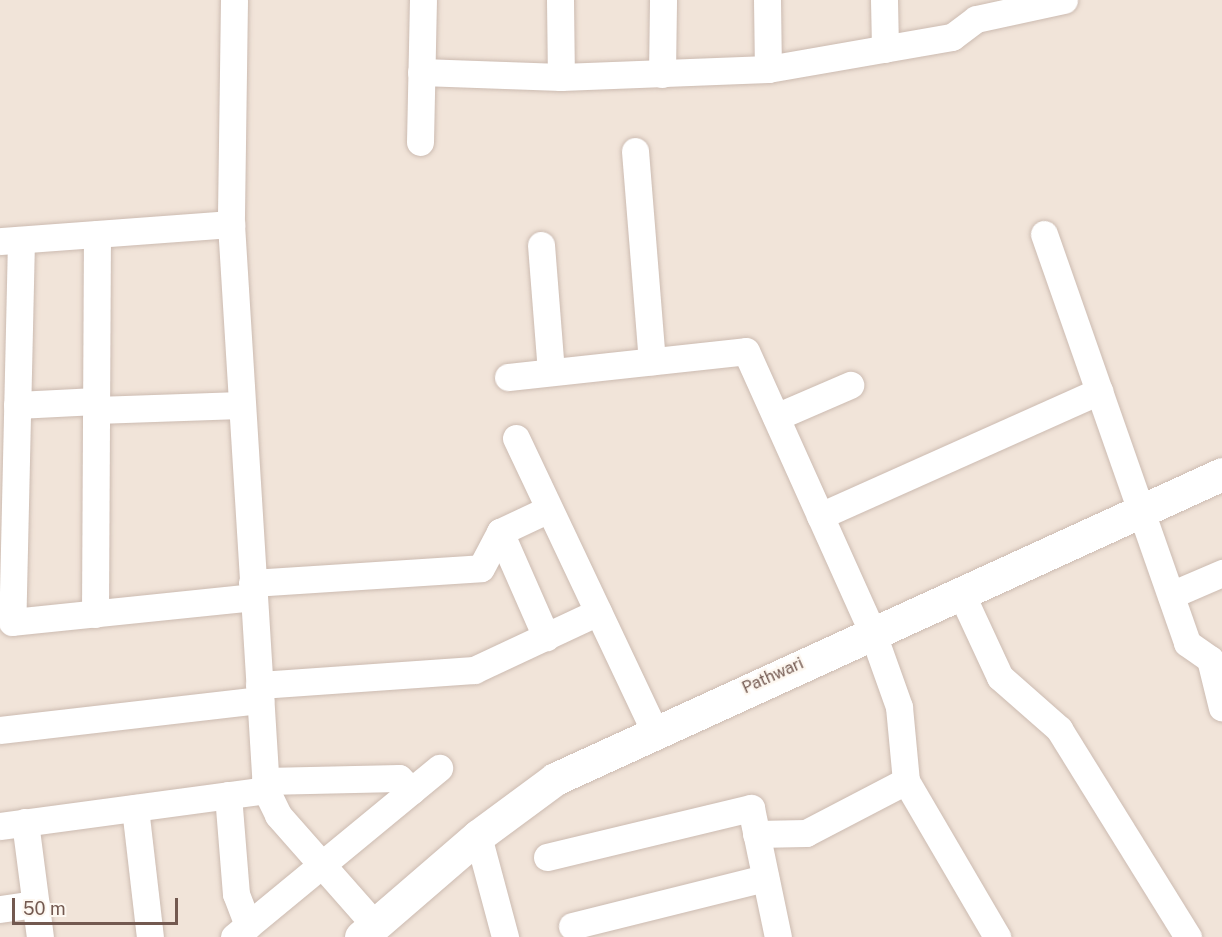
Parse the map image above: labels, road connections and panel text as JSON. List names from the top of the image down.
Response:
{
  "streets": {
    "street": ["Pathwari"]
  },
  "scale_bar": "50 m"
}
